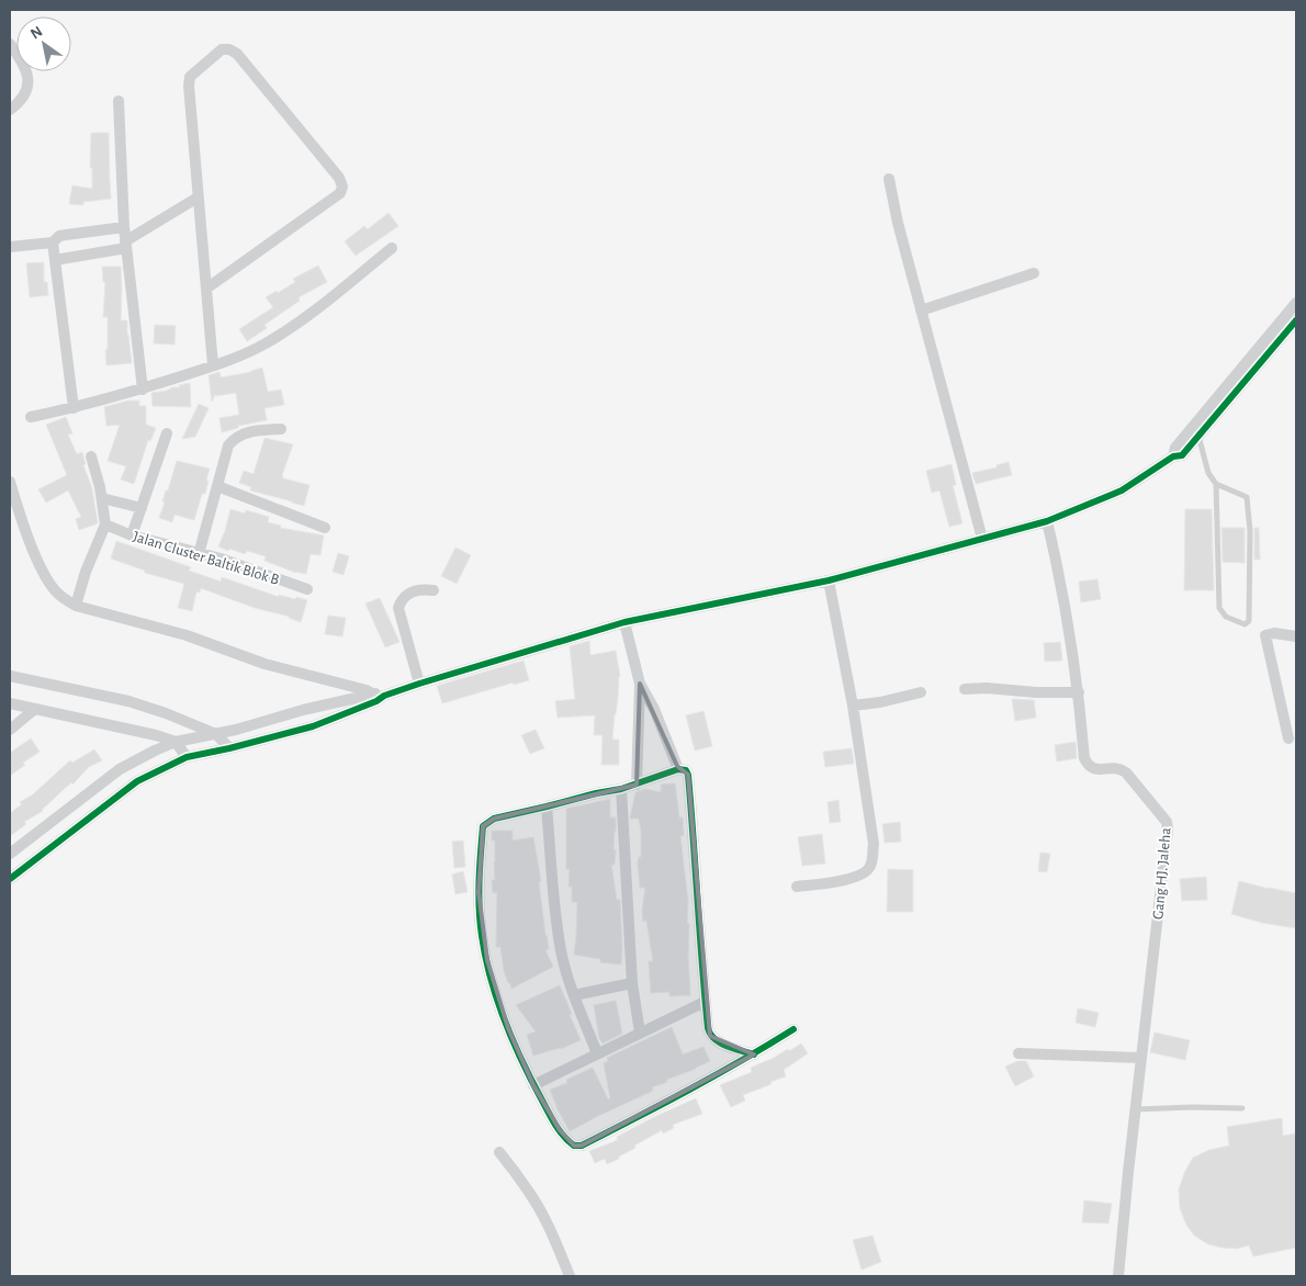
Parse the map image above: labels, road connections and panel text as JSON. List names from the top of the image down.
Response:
{
  "streets": {
    "street": ["Jalan Cluster Baltik Blok B", "Gang HJ. Jaleha"]
  },
  "north": "top left"
}
